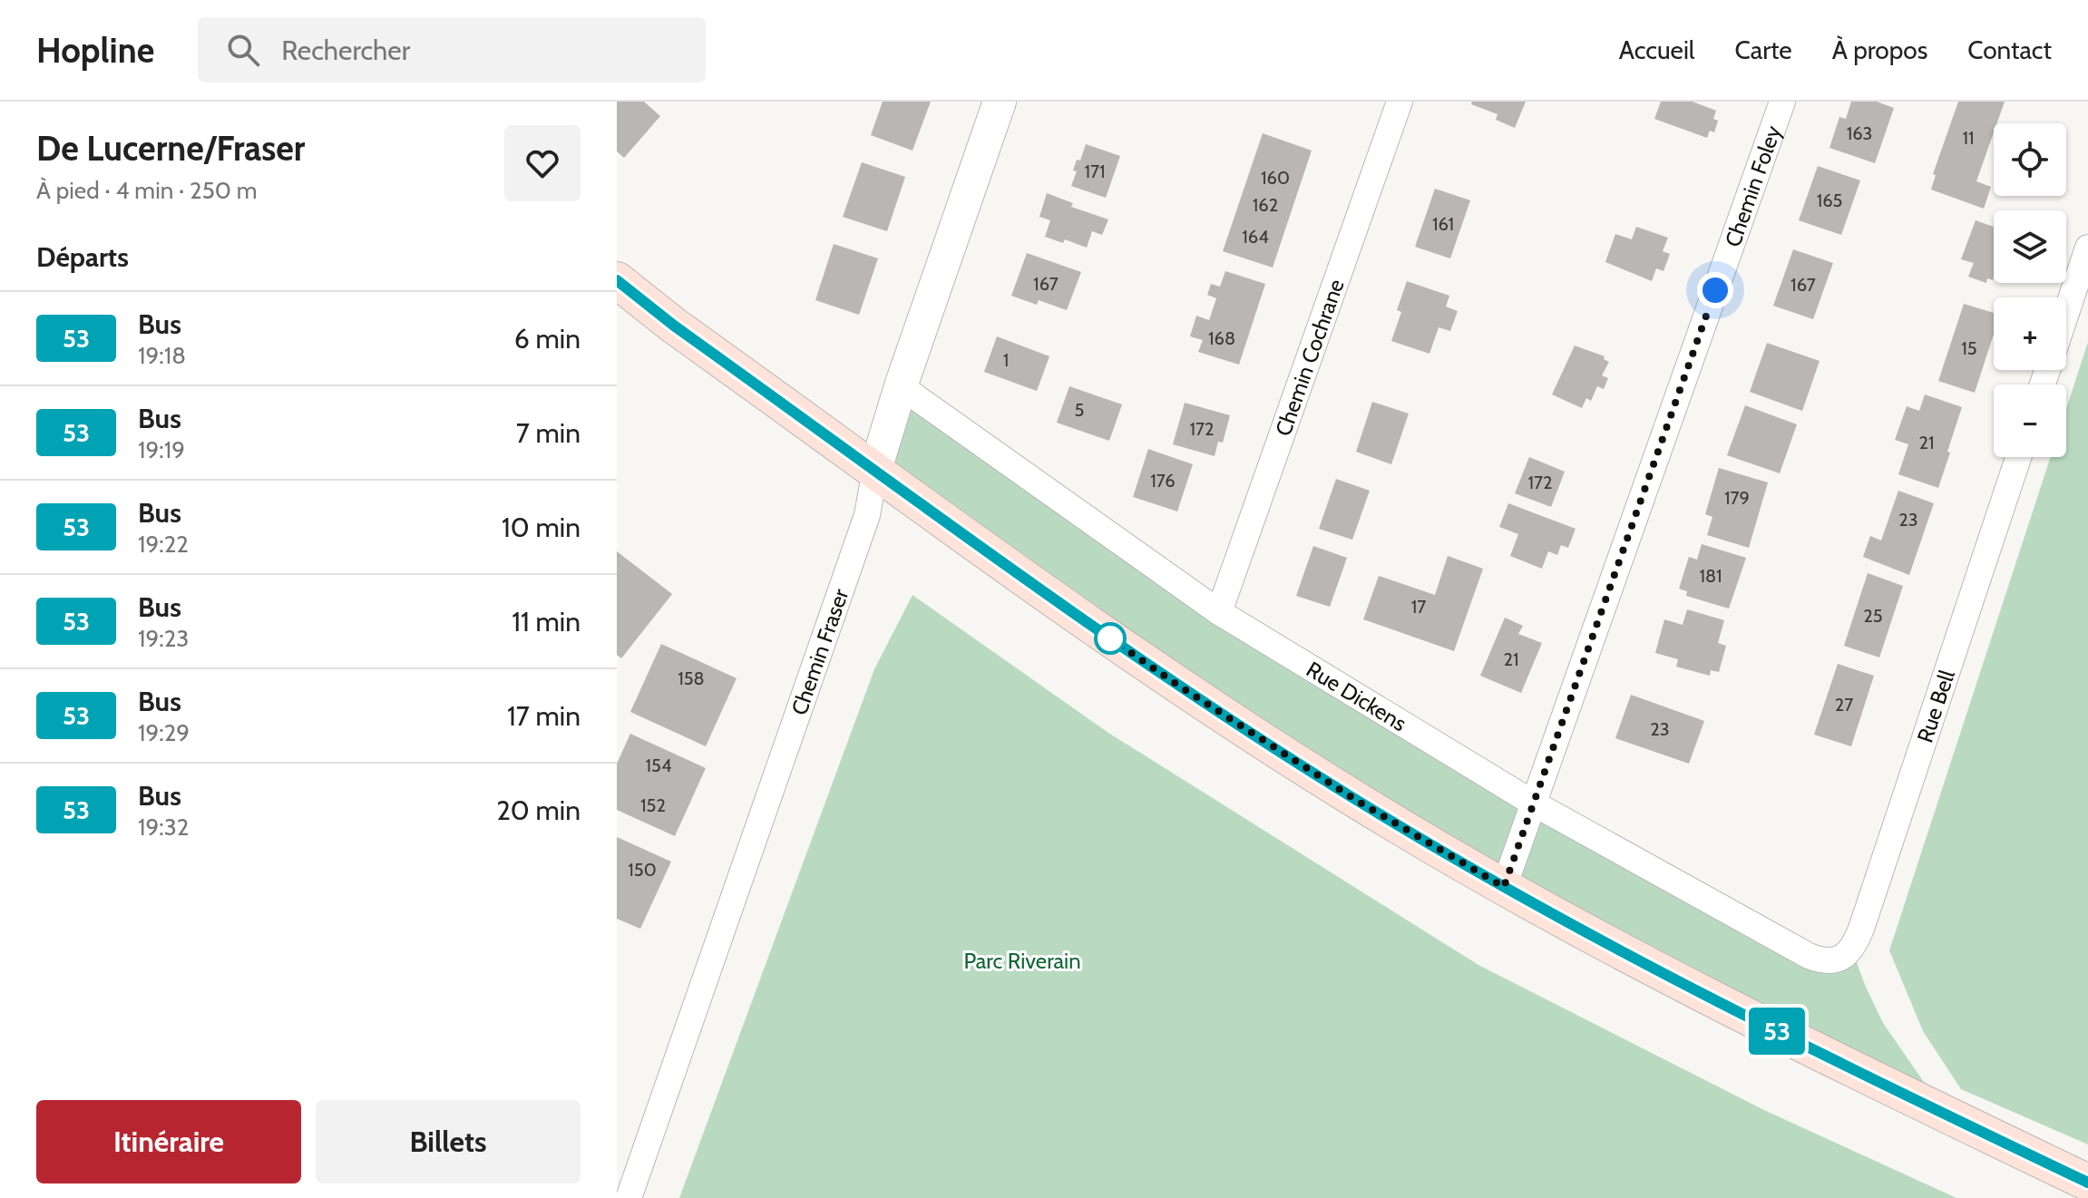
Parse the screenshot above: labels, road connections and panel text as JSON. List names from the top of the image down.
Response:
{
  "streets": {
    "street": [
      "Chemin Foley",
      "Chemin Cochrane",
      "Chemin Fraser",
      "Rue Dickens",
      "Rue Bell"
    ]
  },
  "crossings": [
    ["Chemin Foley", "Rue Dickens"],
    ["Chemin Cochrane", "Rue Dickens"],
    ["Chemin Fraser", "Rue Dickens"],
    ["Rue Dickens", "Rue Bell"]
  ],
  "parks": ["Parc Riverain"],
  "lines": ["bus line 53"],
  "house_numbers": [
    "163",
    "11",
    "171",
    "160",
    "165",
    "162",
    "161",
    "164",
    "167",
    "167",
    "168",
    "15",
    "1",
    "5",
    "172",
    "21",
    "176",
    "172",
    "179",
    "23",
    "181",
    "17",
    "25",
    "21",
    "158",
    "27",
    "23",
    "154",
    "152",
    "150"
  ],
  "page": {
    "header": "Hopline",
    "search": "Rechercher",
    "nav": [
      "Accueil",
      "Carte",
      "À propos",
      "Contact"
    ],
    "heading": [
      ["De Lucerne/Fraser", "À pied · 4 min · 250 m"],
      "Départs"
    ],
    "on_map": "53",
    "map_buttons": ["+", "−"],
    "list": [
      {
        "mark": "53",
        "name": "Bus",
        "note": "19:18",
        "value": "6 min"
      },
      {
        "mark": "53",
        "name": "Bus",
        "note": "19:19",
        "value": "7 min"
      },
      {
        "mark": "53",
        "name": "Bus",
        "note": "19:22",
        "value": "10 min"
      },
      {
        "mark": "53",
        "name": "Bus",
        "note": "19:23",
        "value": "11 min"
      },
      {
        "mark": "53",
        "name": "Bus",
        "note": "19:29",
        "value": "17 min"
      },
      {
        "mark": "53",
        "name": "Bus",
        "note": "19:32",
        "value": "20 min"
      }
    ],
    "buttons": ["Itinéraire", "Billets"]
  }
}
